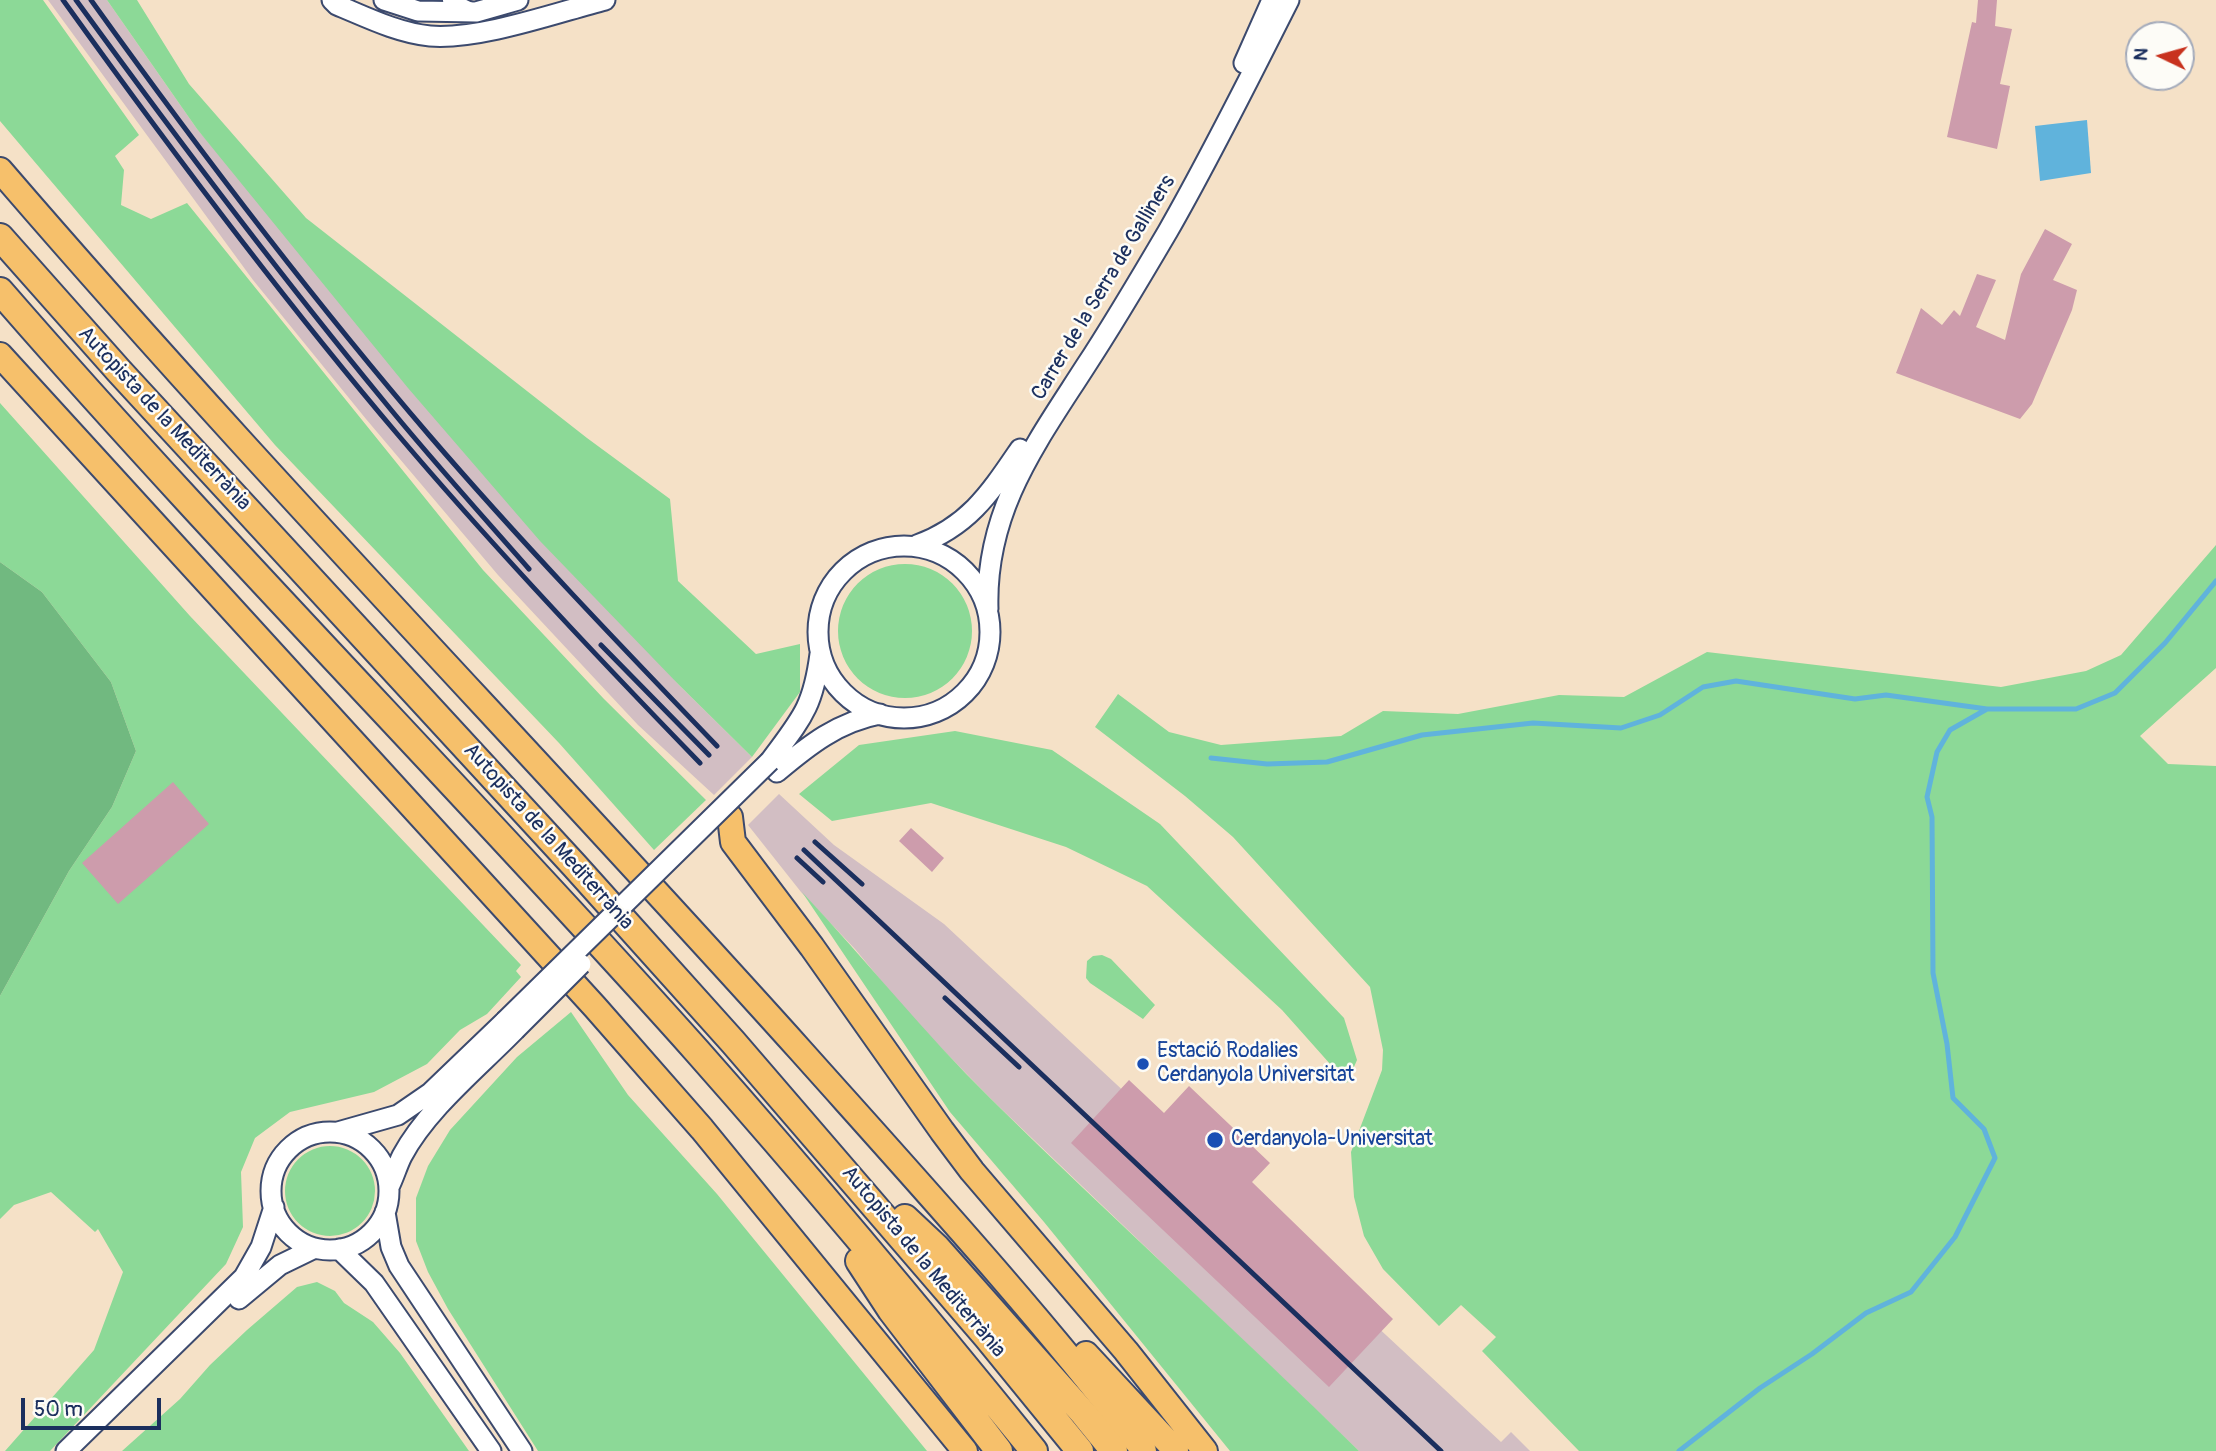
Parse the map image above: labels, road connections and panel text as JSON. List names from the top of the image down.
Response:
{
  "streets": {
    "highway": ["Autopista de la Mediterrània"],
    "street": ["Carrer de la Serra de Galliners"]
  },
  "places": ["Estació Rodalies Cerdanyola Universitat", "Cerdanyola-Universitat"],
  "scale_bar": "50 m",
  "north": "left"
}
